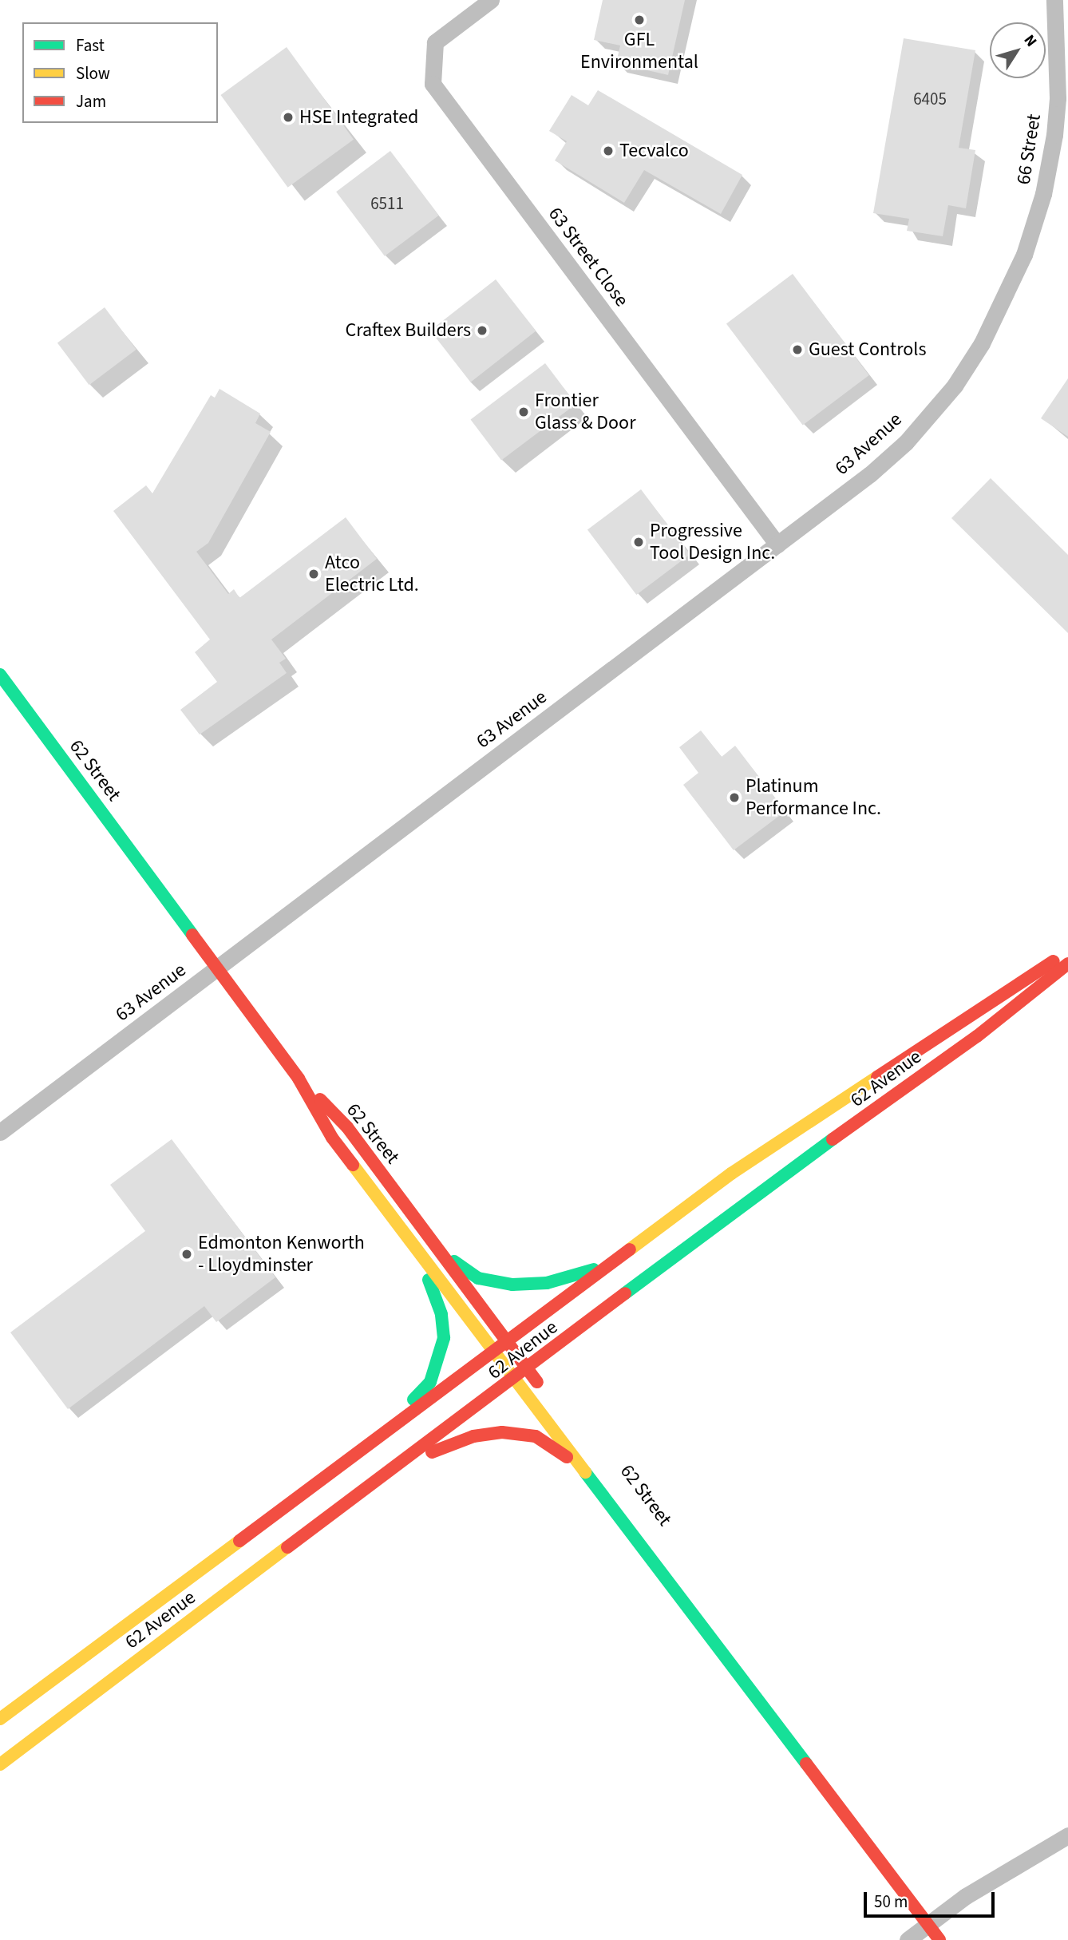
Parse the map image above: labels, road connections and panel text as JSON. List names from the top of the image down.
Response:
{
  "streets": {
    "main road": ["62 Street", "62 Avenue"],
    "street": ["66 Street", "63 Street Close", "63 Avenue"]
  },
  "crossings": [
    ["66 Street", "63 Avenue"],
    ["63 Street Close", "63 Avenue"],
    ["63 Avenue", "62 Street"],
    ["62 Street", "62 Avenue"]
  ],
  "places": [
    "GFL Environmental",
    "HSE Integrated",
    "Tecvalco",
    "Craftex Builders",
    "Guest Controls",
    "Frontier Glass & Door",
    "Progressive Tool Design Inc.",
    "Atco Electric Ltd.",
    "Platinum Performance Inc.",
    "Edmonton Kenworth - Lloydminster"
  ],
  "house_numbers": ["6405", "6511"],
  "legend": ["Fast", "Slow", "Jam"],
  "scale_bar": "50 m",
  "north": "top right"
}
